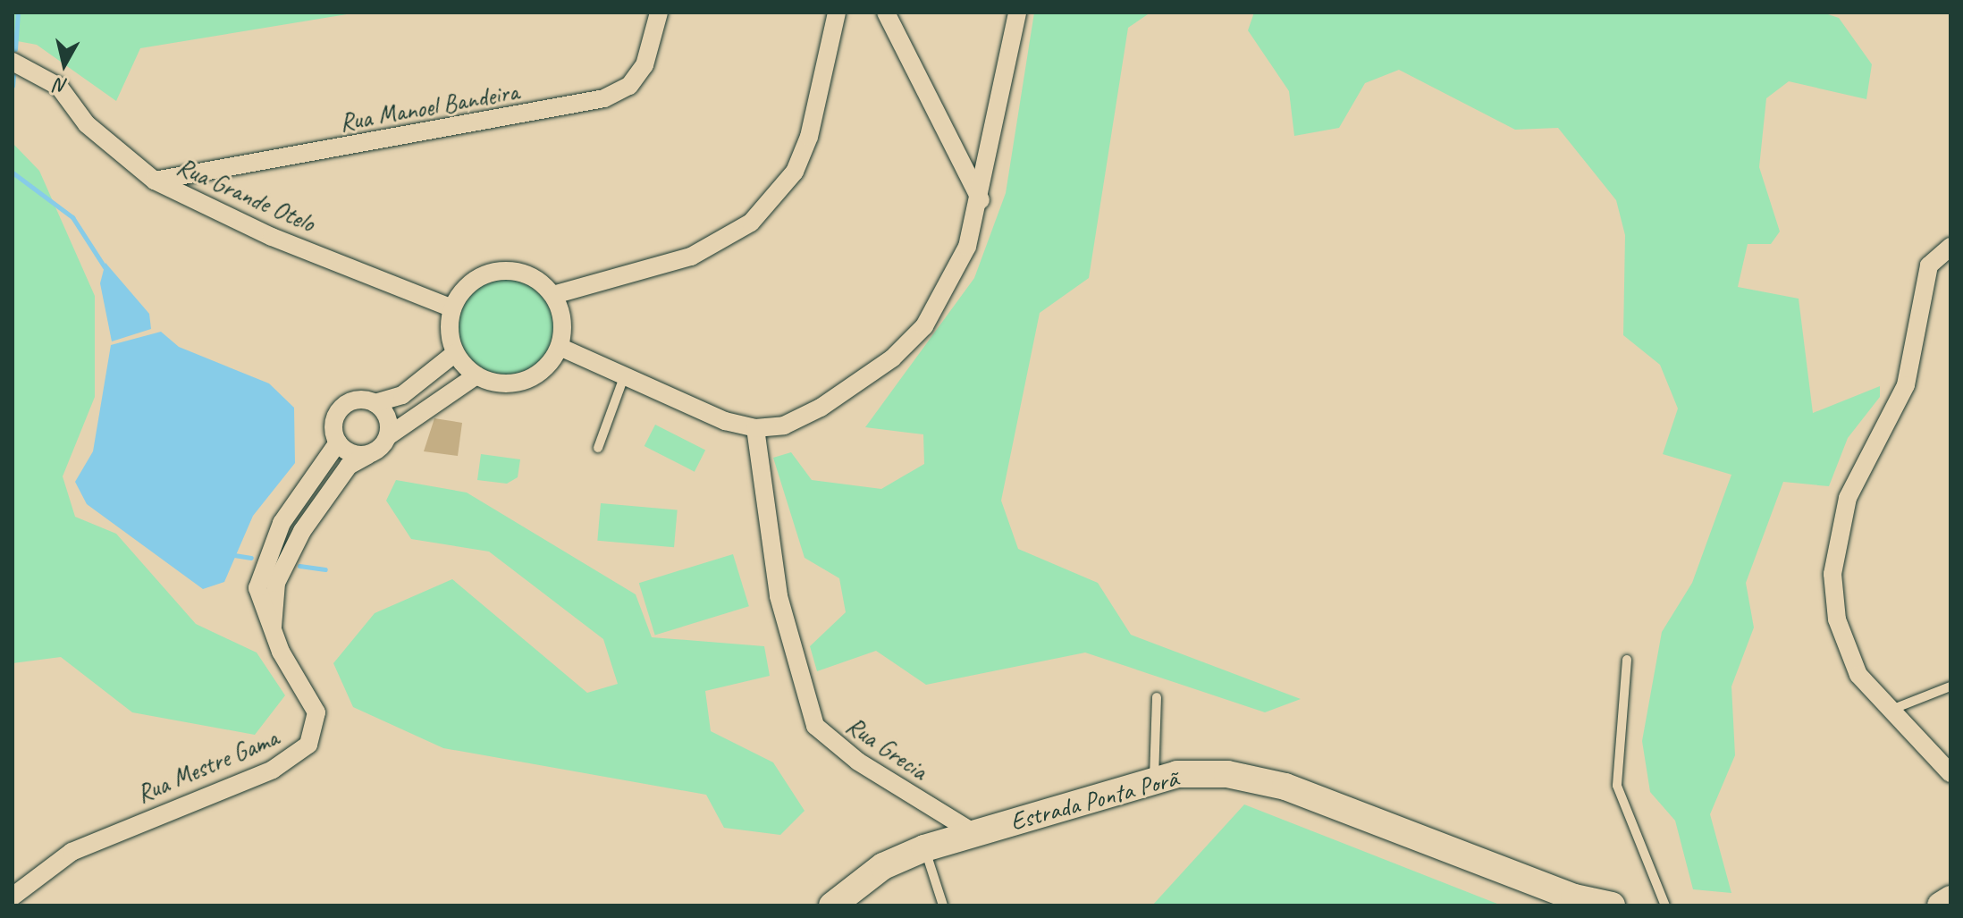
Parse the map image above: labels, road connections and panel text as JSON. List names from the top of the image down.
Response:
{
  "streets": {
    "main road": ["Estrada Ponta Porã"],
    "street": [
      "Rua Manoel Bandeira",
      "Rua Grande Otelo",
      "Rua Grecia",
      "Rua Mestre Gama"
    ]
  },
  "crossings": [
    ["Rua Manoel Bandeira", "Rua Grande Otelo"],
    ["Rua Grecia", "Estrada Ponta Porã"]
  ],
  "north": "bottom"
}
